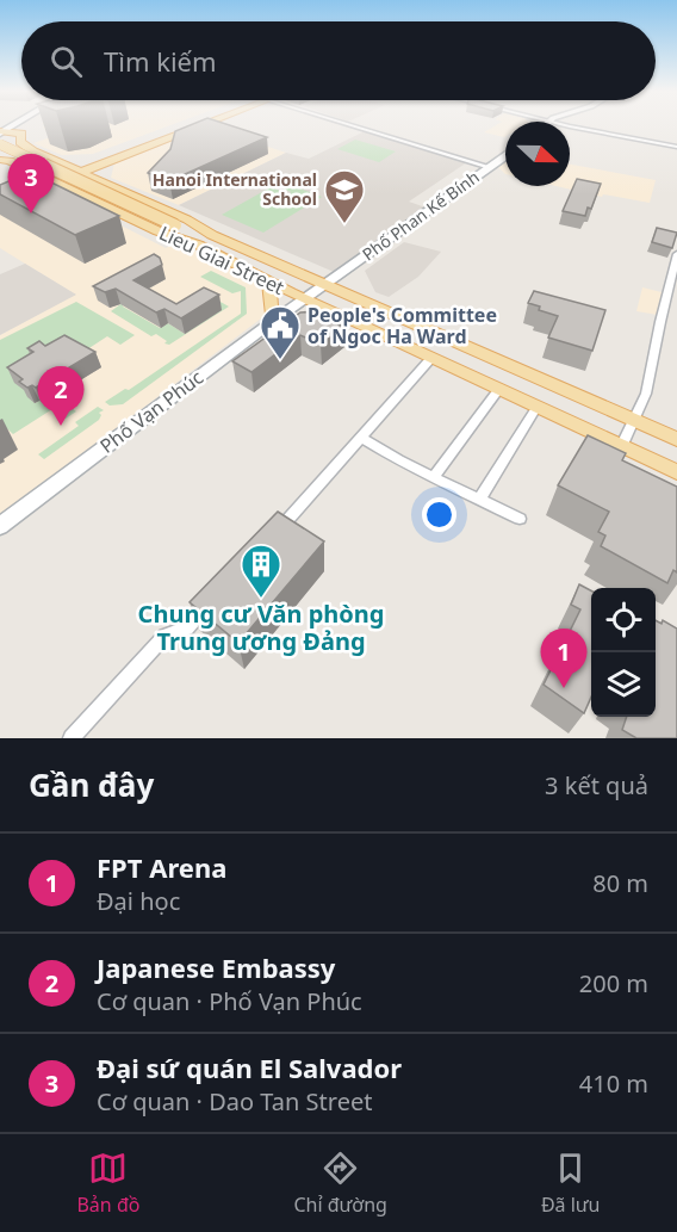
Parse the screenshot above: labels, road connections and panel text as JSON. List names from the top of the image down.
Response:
{
  "streets": {
    "main road": ["Lieu Giai Street"],
    "street": ["Phố Phan Kế Bính", "Phố Vạn Phúc"]
  },
  "crossings": [
    ["Phố Phan Kế Bính", "Lieu Giai Street"],
    ["Phố Phan Kế Bính", "Phố Vạn Phúc"],
    ["Lieu Giai Street", "Phố Vạn Phúc"]
  ],
  "places": {
    "school or university": ["Hanoi International School"],
    "public building": ["People's Committee of Ngoc Ha Ward"],
    "building": ["Chung cư Văn phòng Trung ương Đảng"]
  },
  "north": "right",
  "page": {
    "search": "Tìm kiếm",
    "pins": ["3", "2", "1"],
    "heading": ["Gần đây", "3 kết quả"],
    "list": [
      {
        "mark": "1",
        "name": "FPT Arena",
        "note": "Đại học",
        "value": "80 m"
      },
      {
        "mark": "2",
        "name": "Japanese Embassy",
        "note": "Cơ quan · Phố Vạn Phúc",
        "value": "200 m"
      },
      {
        "mark": "3",
        "name": "Đại sứ quán El Salvador",
        "note": "Cơ quan · Dao Tan Street",
        "value": "410 m"
      }
    ],
    "nav": ["Bản đồ", "Chỉ đường", "Đã lưu"]
  }
}
